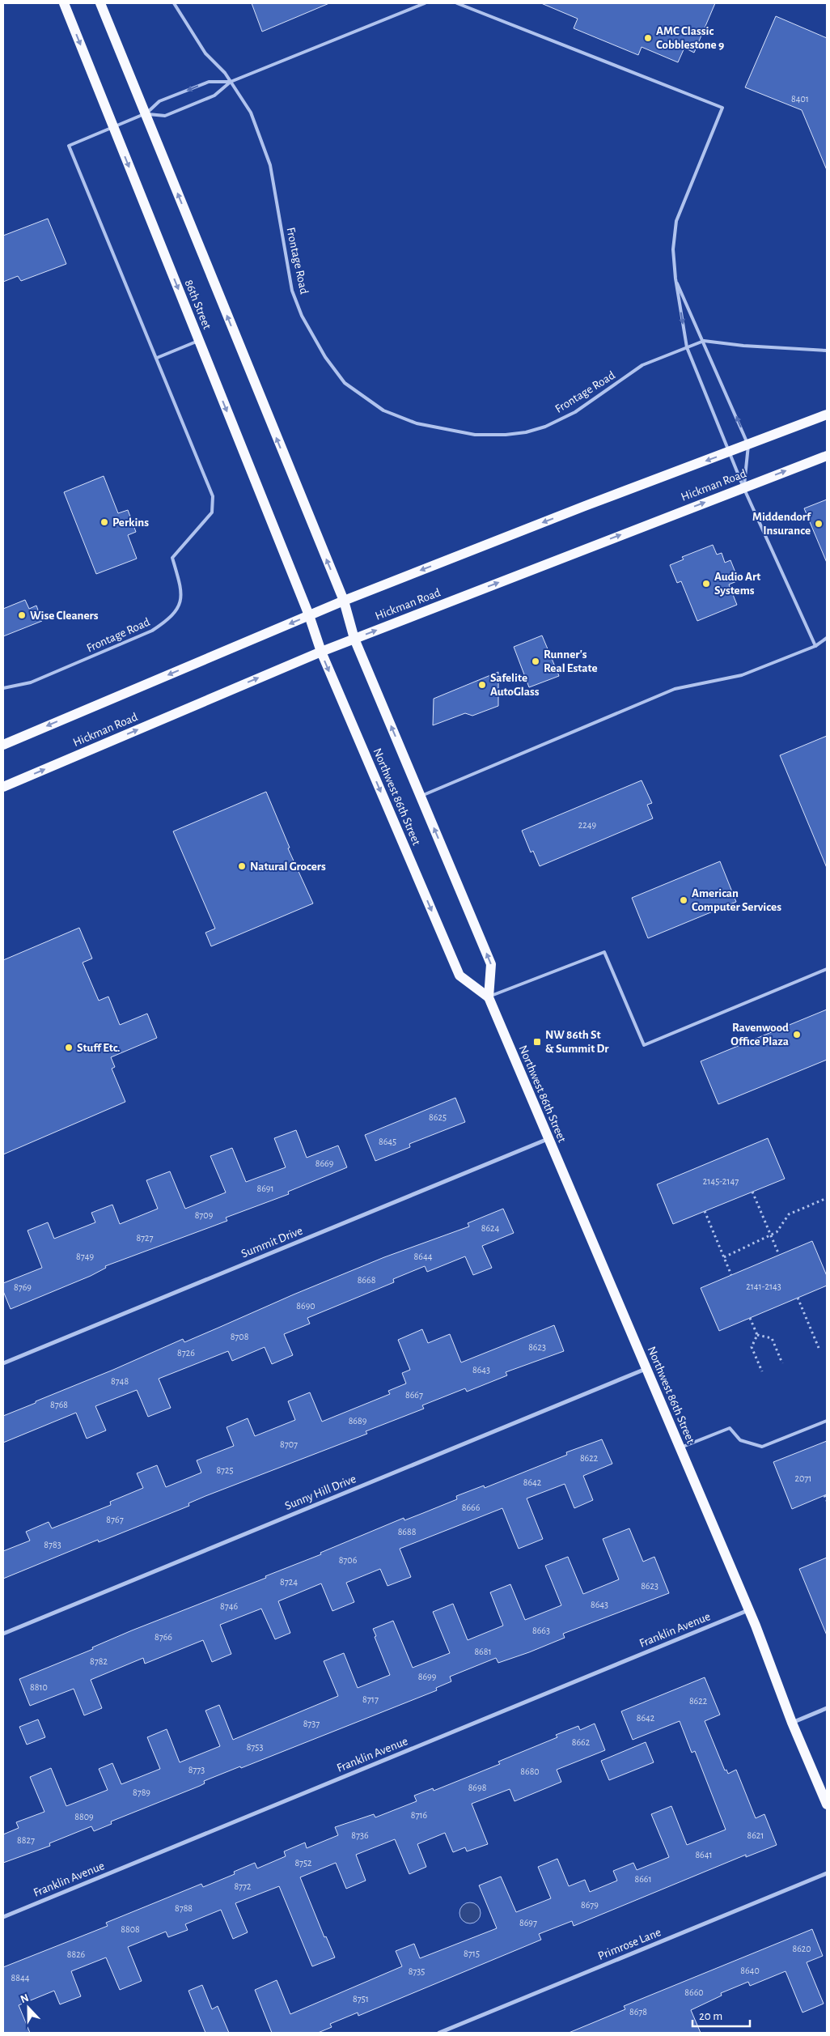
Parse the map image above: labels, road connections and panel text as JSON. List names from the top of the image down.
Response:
{
  "streets": {
    "main road": ["86th Street", "Hickman Road", "Northwest 86th Street"],
    "street": [
      "Summit Drive",
      "Sunny Hill Drive",
      "Franklin Avenue",
      "Primrose Lane"
    ],
    "lane": ["Frontage Road"]
  },
  "crossings": [
    ["Frontage Road", "86th Street"],
    ["86th Street", "Hickman Road"],
    ["86th Street", "Northwest 86th Street"],
    ["Hickman Road", "Northwest 86th Street"],
    ["Northwest 86th Street", "Summit Drive"],
    ["Northwest 86th Street", "Sunny Hill Drive"],
    ["Northwest 86th Street", "Franklin Avenue"]
  ],
  "places": {
    "other": [
      "AMC Classic Cobblestone 9",
      "Perkins",
      "Middendorf Insurance",
      "Audio Art Systems",
      "Wise Cleaners",
      "Runner's Real Estate",
      "Safelite AutoGlass",
      "Natural Grocers",
      "American Computer Services",
      "Ravenwood Office Plaza",
      "Stuff Etc."
    ],
    "transit": ["NW 86th St & Summit Dr"]
  },
  "house_numbers": [
    "8401",
    "2249",
    "8625",
    "8645",
    "8669",
    "2145-2147",
    "8691",
    "8709",
    "8624",
    "8727",
    "8749",
    "8644",
    "8668",
    "2141-2143",
    "8769",
    "8690",
    "8708",
    "8623",
    "8726",
    "8643",
    "8748",
    "8667",
    "8768",
    "8689",
    "8707",
    "8622",
    "8725",
    "2071",
    "8642",
    "8666",
    "8767",
    "8688",
    "8783",
    "8706",
    "8724",
    "8623",
    "8643",
    "8746",
    "8663",
    "8766",
    "8681",
    "8782",
    "8699",
    "8810",
    "8717",
    "8622",
    "8642",
    "8737",
    "8662",
    "8753",
    "8773",
    "8680",
    "8698",
    "8789",
    "8716",
    "8809",
    "8736",
    "8621",
    "8827",
    "8641",
    "8752",
    "8661",
    "8772",
    "8679",
    "8788",
    "8697",
    "8808",
    "8620",
    "8715",
    "8826",
    "8640",
    "8735",
    "8844",
    "8660",
    "8751",
    "8678"
  ],
  "scale_bar": "20 m",
  "north": "top"
}
